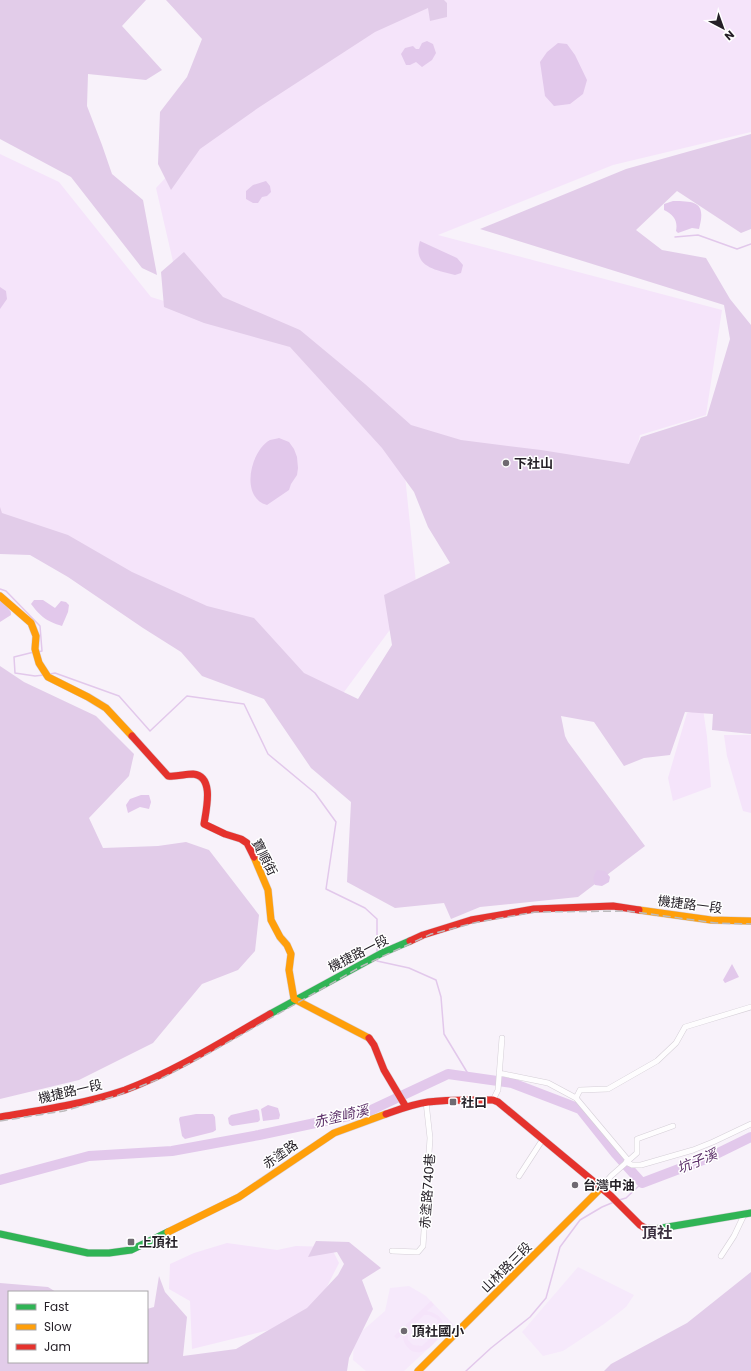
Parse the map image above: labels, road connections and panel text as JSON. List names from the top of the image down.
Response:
{
  "streets": {
    "street": [
      "寶順街",
      "機捷路一段",
      "赤塗路",
      "赤塗路740巷",
      "山林路三段"
    ]
  },
  "crossings": [
    ["寶順街", "機捷路一段"],
    ["赤塗路", "赤塗路740巷"]
  ],
  "districts": ["頂社"],
  "water": ["赤塗崎溪", "坑子溪"],
  "places": {
    "other": ["下社山", "台灣中油", "頂社國小"],
    "transit": ["社口", "上頂社"]
  },
  "legend": ["Fast", "Slow", "Jam"],
  "north": "bottom right"
}
